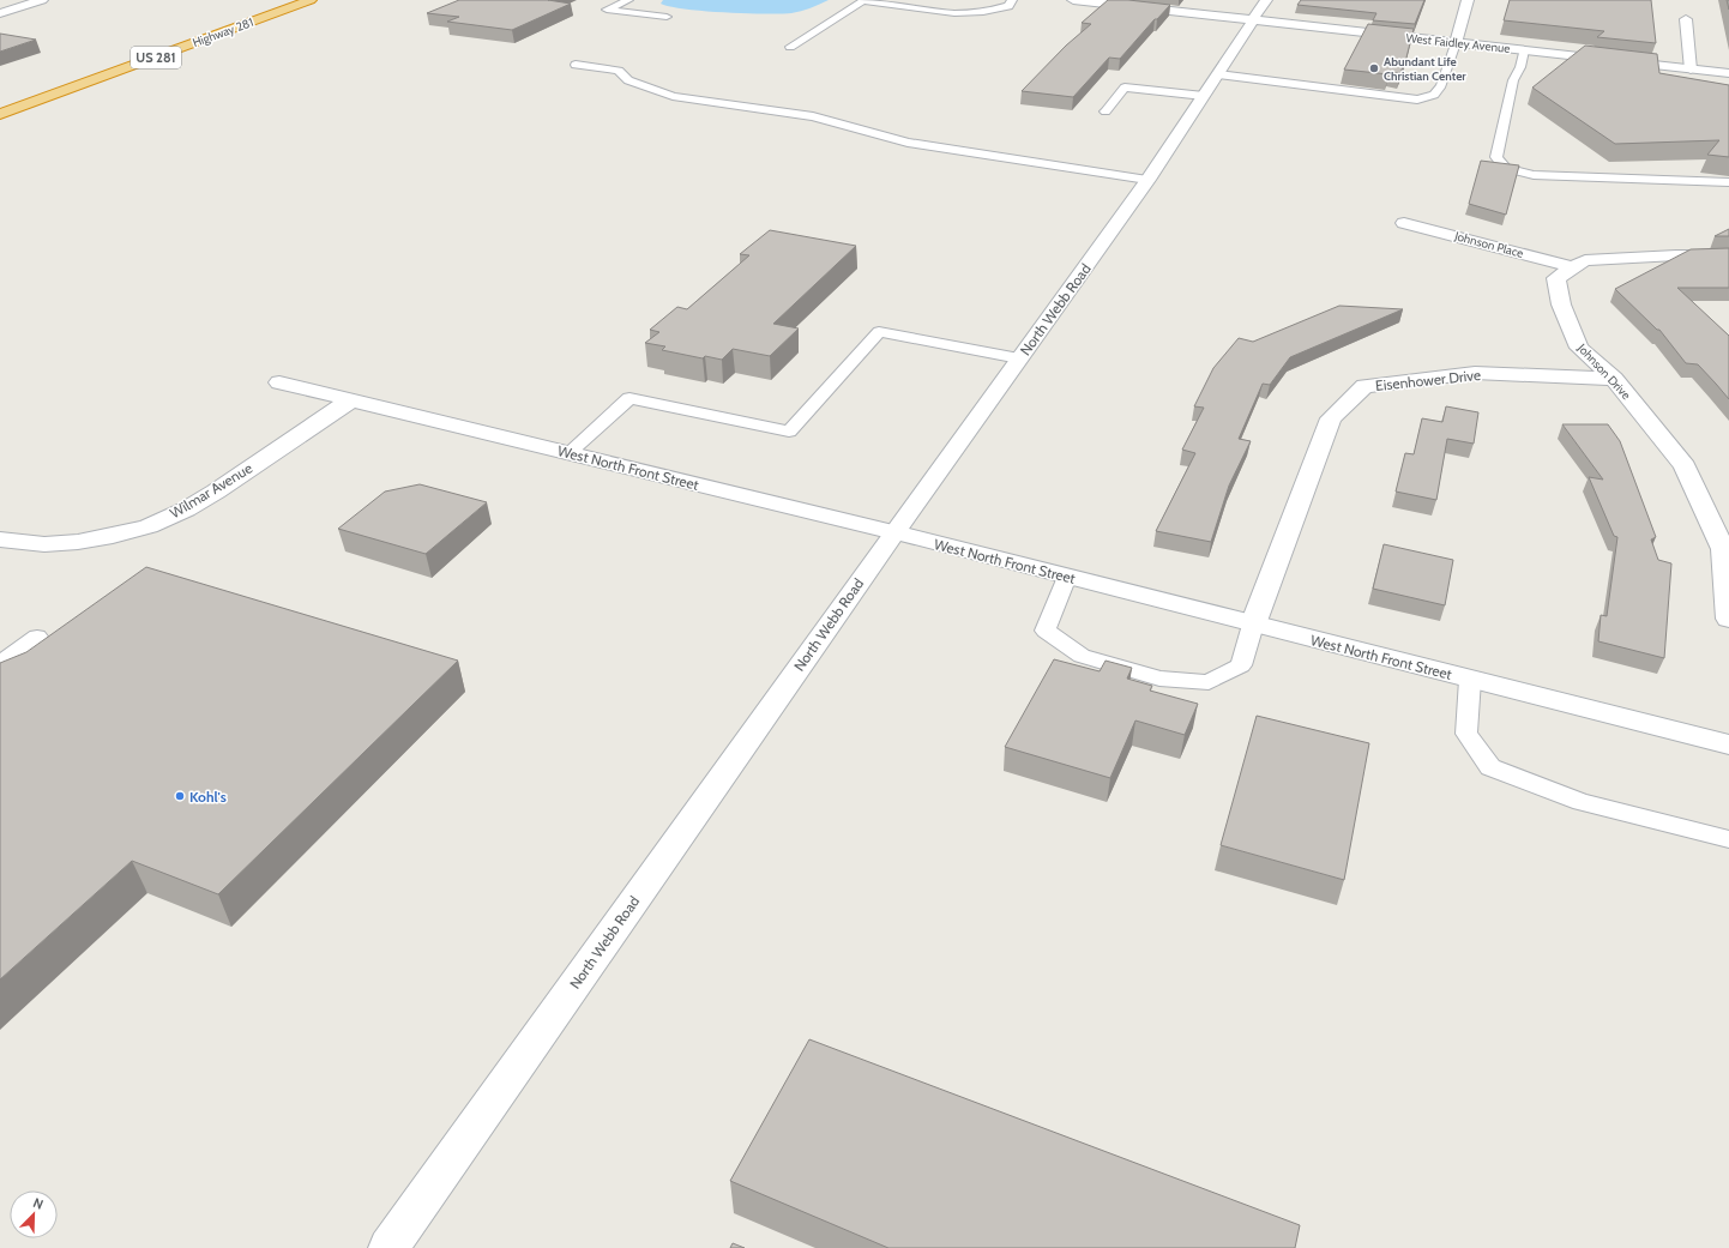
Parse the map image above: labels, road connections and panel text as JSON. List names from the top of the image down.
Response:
{
  "streets": {
    "highway": ["Highway 281", "US 281"],
    "street": [
      "West Faidley Avenue",
      "Johnson Place",
      "North Webb Road",
      "Johnson Drive",
      "Eisenhower Drive",
      "West North Front Street",
      "Wilmar Avenue"
    ]
  },
  "crossings": [
    ["West Faidley Avenue", "North Webb Road"],
    ["Johnson Place", "Johnson Drive"],
    ["North Webb Road", "West North Front Street"],
    ["Johnson Drive", "Eisenhower Drive"],
    ["Eisenhower Drive", "West North Front Street"],
    ["West North Front Street", "Wilmar Avenue"]
  ],
  "places": ["Abundant Life Christian Center", "Kohl's"],
  "north": "top right"
}
